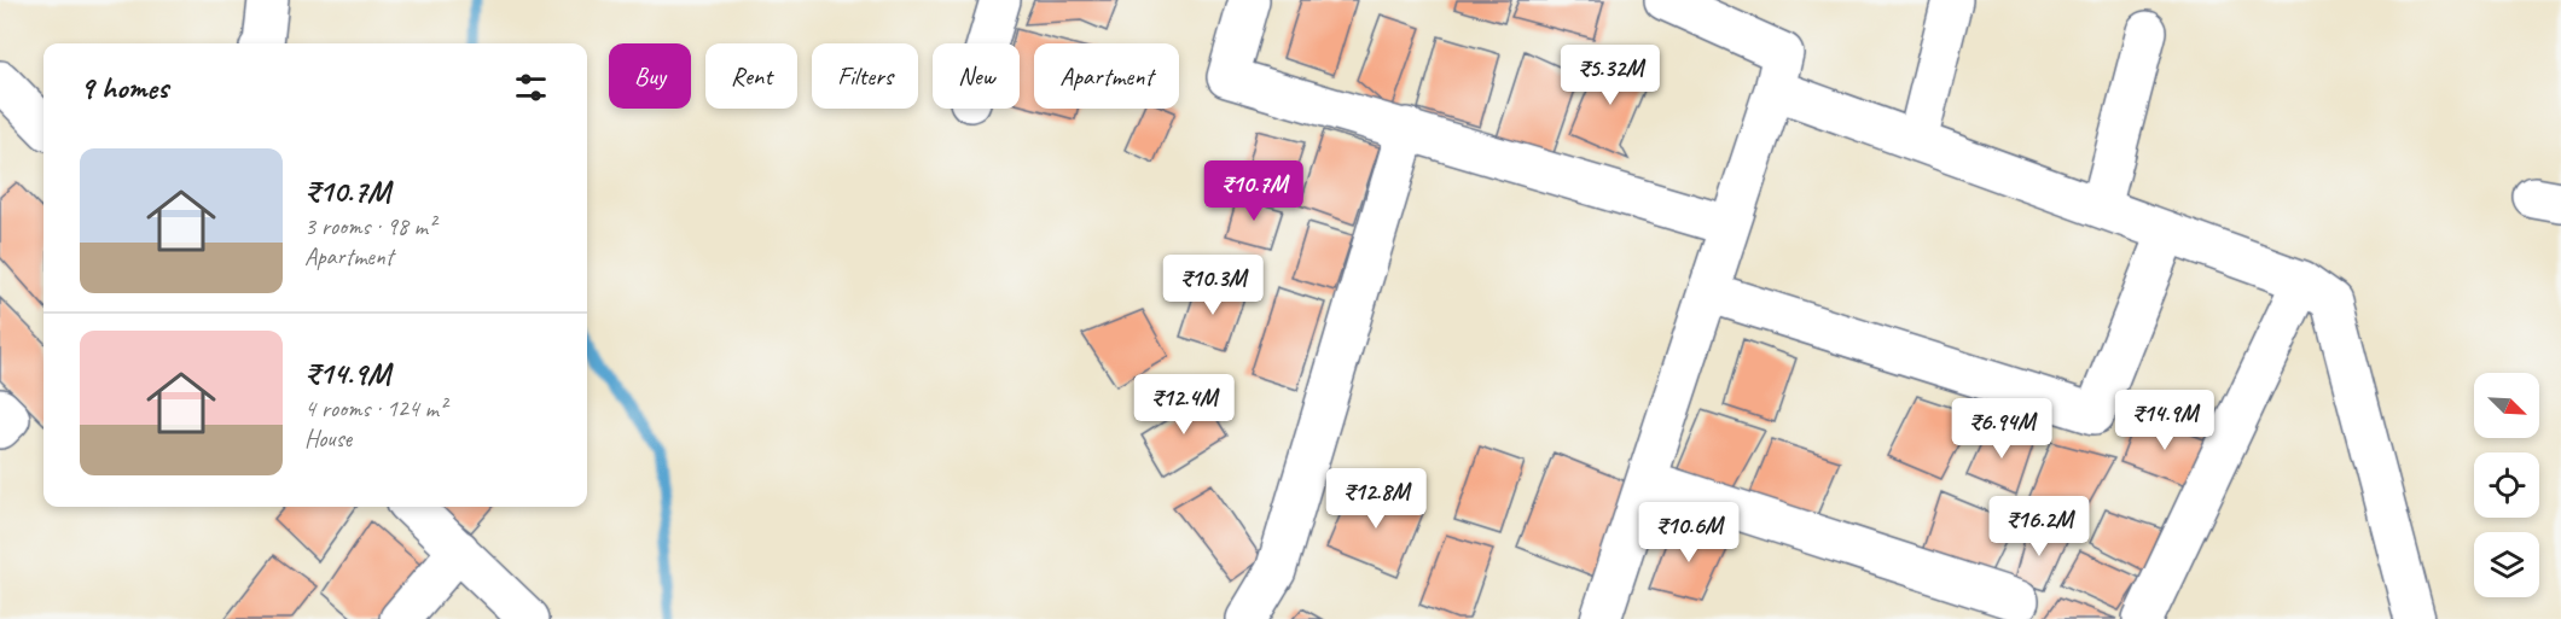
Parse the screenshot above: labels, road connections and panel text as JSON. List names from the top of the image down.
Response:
{
  "north": "bottom right",
  "page": {
    "chip": [
      "Buy",
      "Rent",
      "Filters",
      "New",
      "Apartment"
    ],
    "heading": "9 homes",
    "price": [
      "₹5.32M",
      "₹10.7M",
      "₹10.3M",
      "₹12.4M",
      "₹14.9M",
      "₹6.94M",
      "₹12.8M",
      "₹16.2M",
      "₹10.6M"
    ],
    "list": [
      {
        "name": "₹10.7M",
        "note": "3 rooms · 98 m² · Apartment"
      },
      {
        "name": "₹14.9M",
        "note": "4 rooms · 124 m² · House"
      }
    ]
  }
}
